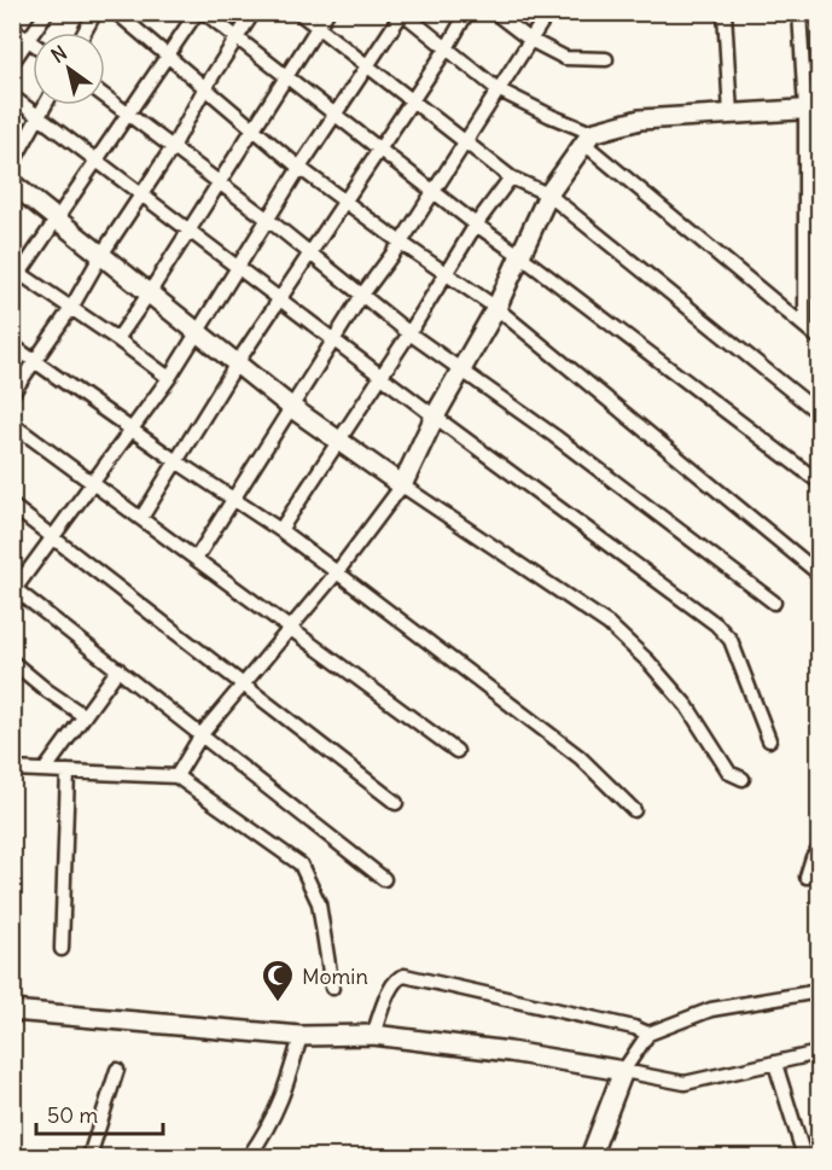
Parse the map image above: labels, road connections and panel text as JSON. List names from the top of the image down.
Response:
{
  "places": {
    "mosque": ["Momin"]
  },
  "scale_bar": "50 m",
  "north": "top left"
}
